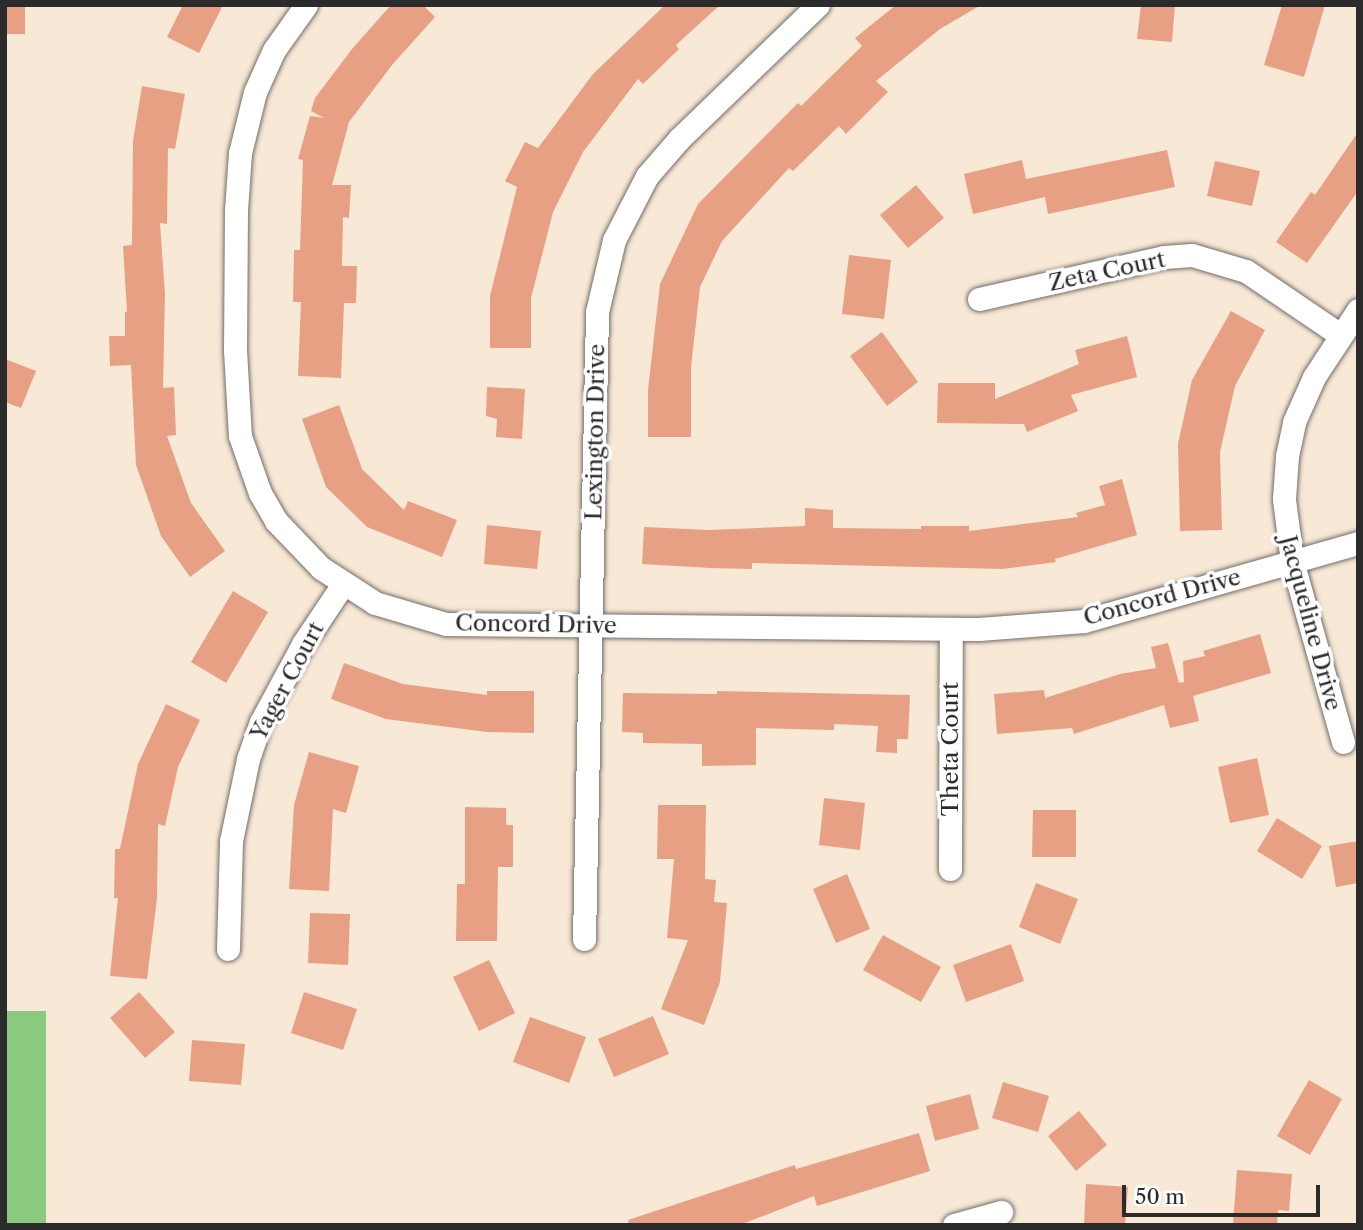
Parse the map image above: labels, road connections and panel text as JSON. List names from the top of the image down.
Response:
{
  "streets": {
    "street": [
      "Zeta Court",
      "Lexington Drive",
      "Concord Drive",
      "Jacqueline Drive",
      "Yager Court",
      "Theta Court"
    ]
  },
  "crossings": [
    ["Zeta Court", "Jacqueline Drive"],
    ["Lexington Drive", "Concord Drive"],
    ["Concord Drive", "Jacqueline Drive"],
    ["Concord Drive", "Yager Court"],
    ["Concord Drive", "Theta Court"]
  ],
  "scale_bar": "50 m"
}
